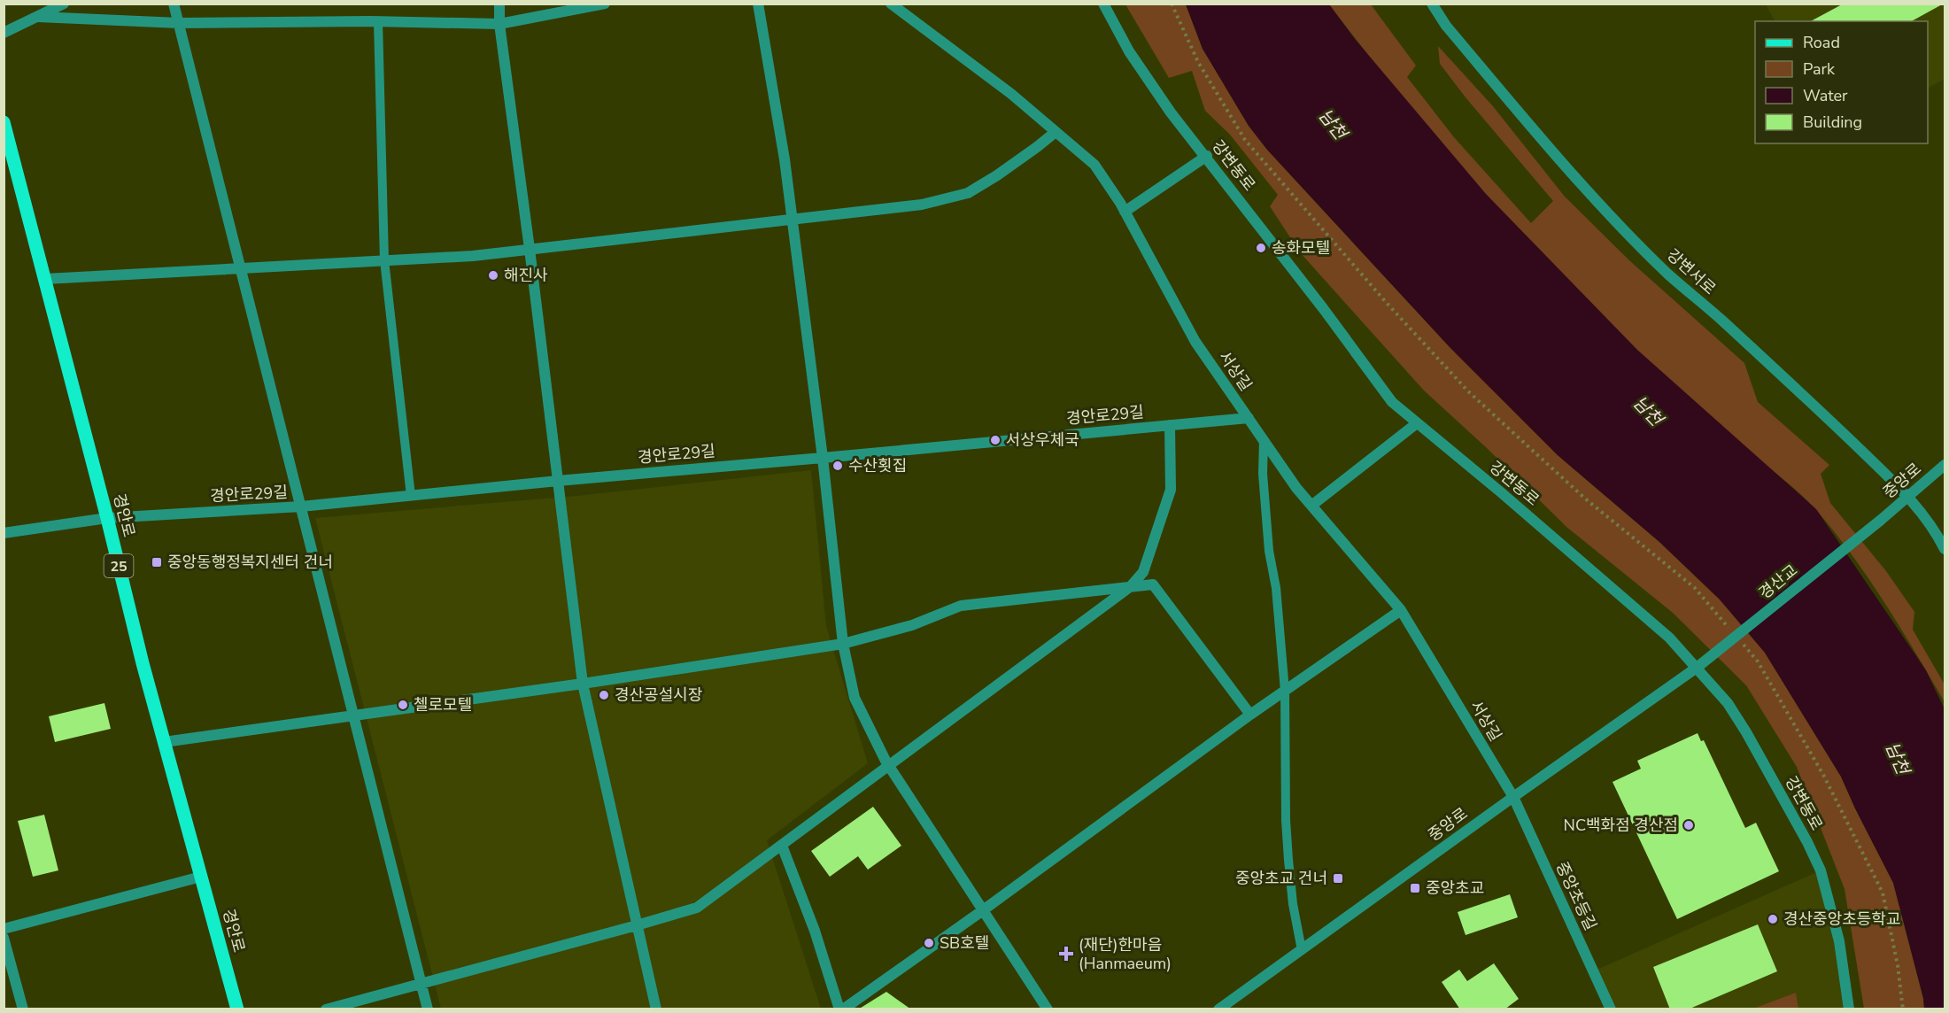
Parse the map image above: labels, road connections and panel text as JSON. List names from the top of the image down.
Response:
{
  "streets": {
    "main road": ["경안로", "25"],
    "street": [
      "강변동로",
      "강변서로",
      "서상길",
      "경안로29길",
      "중앙로",
      "경산교",
      "중앙초등길"
    ]
  },
  "crossings": [
    ["강변동로", "중앙로"],
    ["강변동로", "경산교"],
    ["강변서로", "중앙로"],
    ["서상길", "경안로29길"],
    ["서상길", "중앙로"],
    ["서상길", "중앙초등길"],
    ["경안로29길", "경안로"],
    ["중앙로", "경산교"],
    ["중앙로", "중앙초등길"]
  ],
  "water": ["남천"],
  "places": {
    "other": [
      "송화모텔",
      "해진사",
      "서상우체국",
      "수산횟집",
      "경산공설시장",
      "첼로모텔",
      "NC백화점 경산점",
      "경산중앙초등학교",
      "SB호텔"
    ],
    "transit": ["중앙동행정복지센터 건너", "중앙초교 건너", "중앙초교"],
    "health": ["(재단)한마음 (Hanmaeum)"]
  },
  "legend": [
    "Road",
    "Park",
    "Water",
    "Building"
  ]
}
